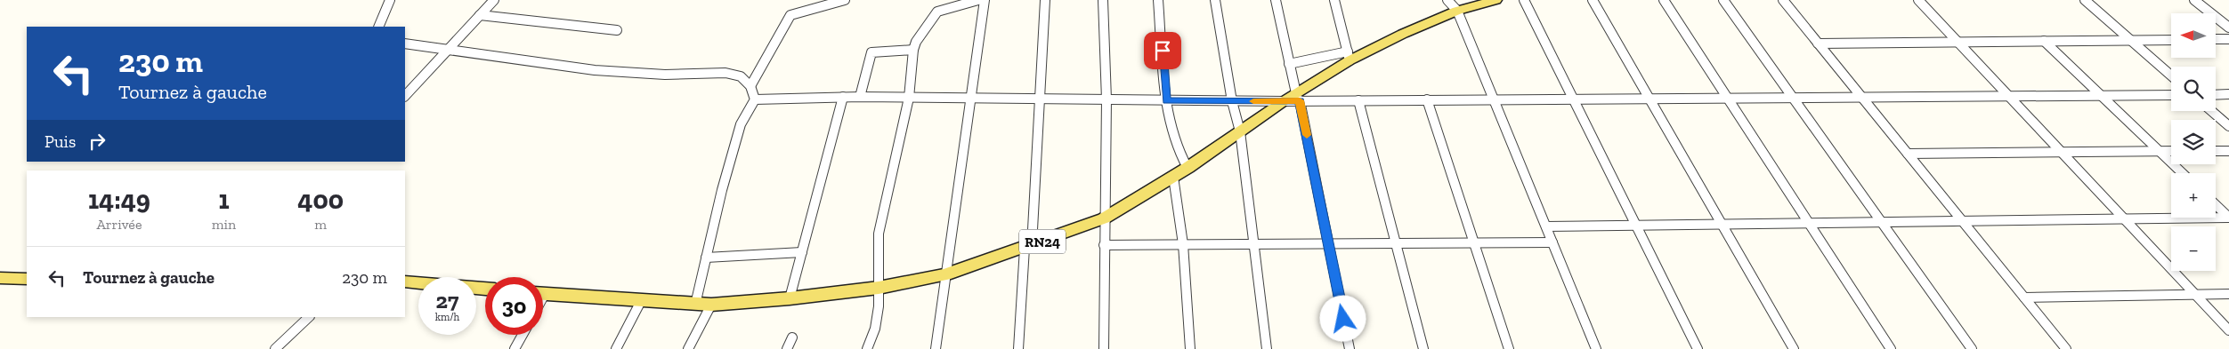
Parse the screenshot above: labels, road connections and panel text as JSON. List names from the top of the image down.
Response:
{
  "streets": {
    "main road": ["RN24"]
  },
  "north": "left",
  "page": {
    "map_buttons": ["+", "−"],
    "turn": ["230 m", "Tournez à gauche"],
    "then": "Puis",
    "eta": [
      "14:49",
      "Arrivée",
      "1",
      "min",
      "400",
      "m"
    ],
    "list": [
      {
        "name": "Tournez à gauche",
        "value": "230 m"
      }
    ],
    "speed": "27 km/h",
    "limit": "30"
  }
}
